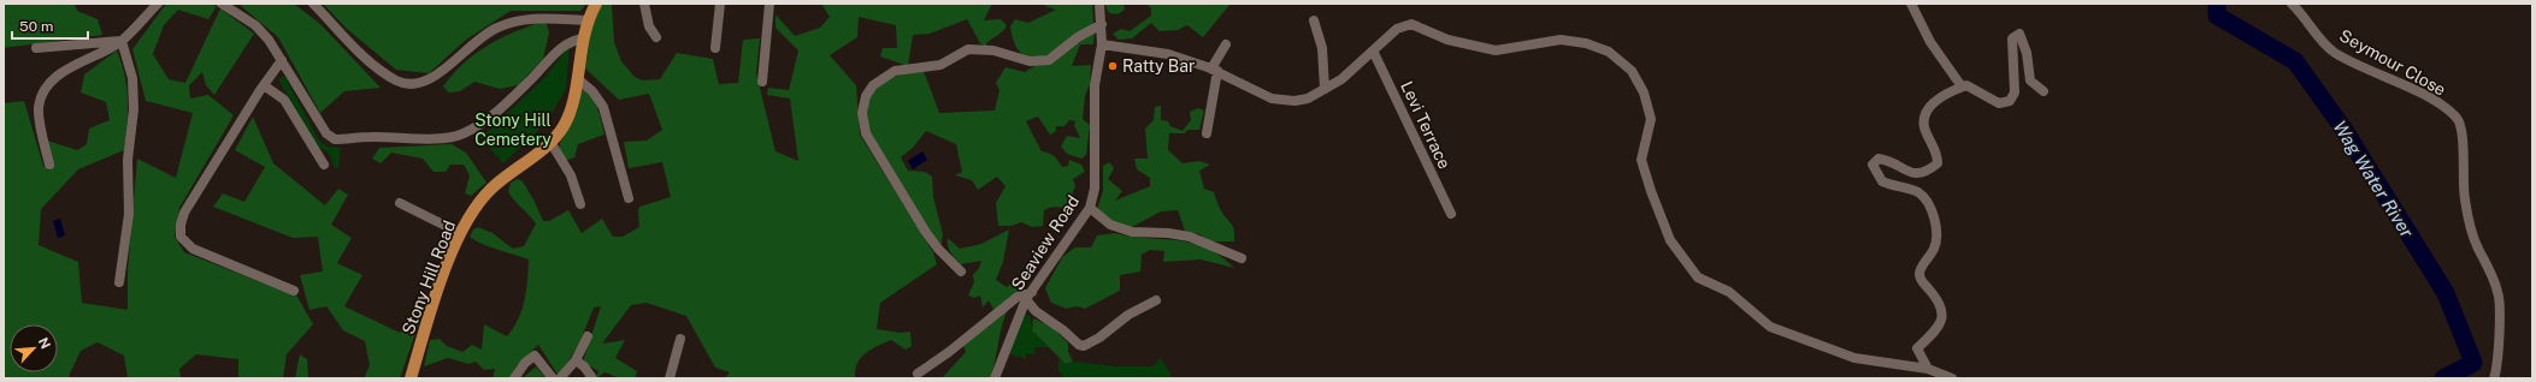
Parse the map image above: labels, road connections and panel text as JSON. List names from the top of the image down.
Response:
{
  "streets": {
    "main road": ["Stony Hill Road"],
    "street": ["Seymour Close", "Levi Terrace", "Seaview Road"]
  },
  "water": ["Wag Water River"],
  "parks": ["Stony Hill Cemetery"],
  "places": ["Ratty Bar"],
  "scale_bar": "50 m",
  "north": "top right"
}
